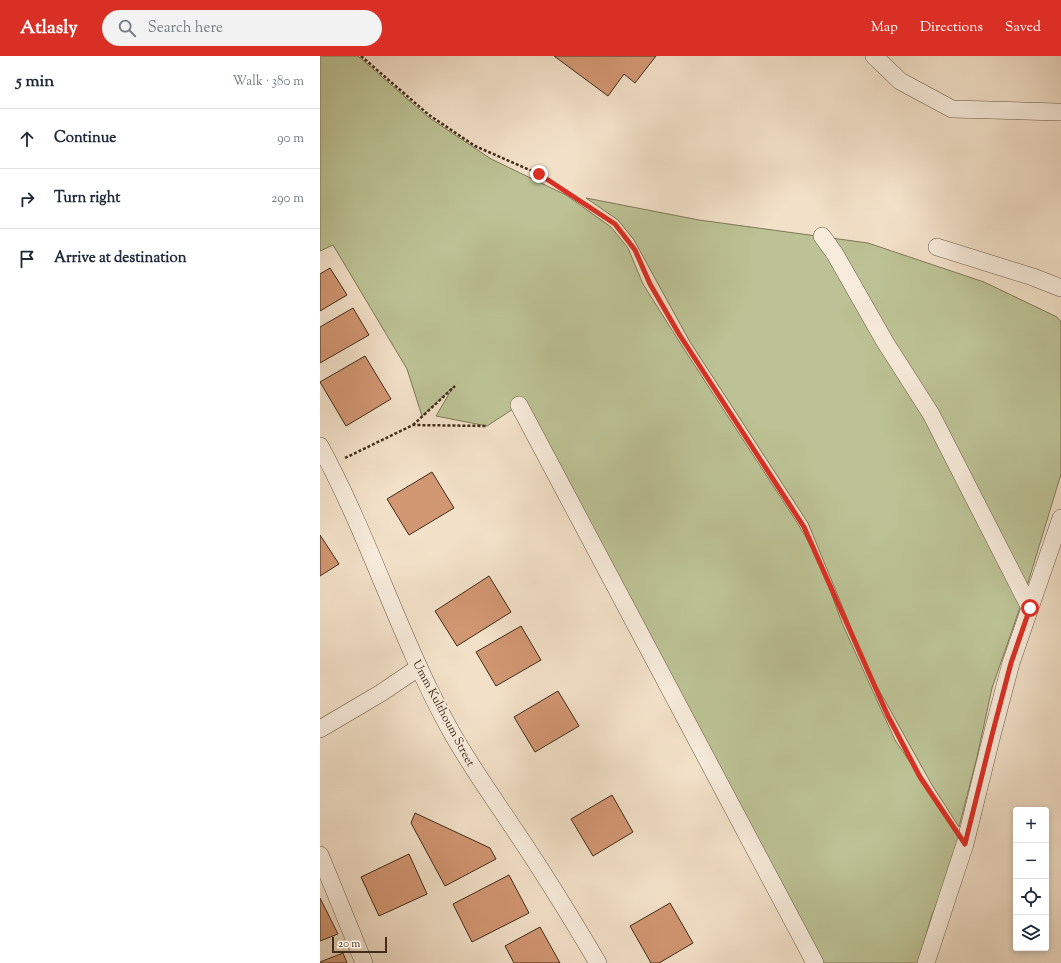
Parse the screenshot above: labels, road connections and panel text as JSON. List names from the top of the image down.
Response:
{
  "streets": {
    "street": ["Umm Kulthoum Street"]
  },
  "scale_bar": "20 m",
  "page": {
    "header": "Atlasly",
    "search": "Search here",
    "nav": ["Map", "Directions", "Saved"],
    "heading": ["5 min", "Walk · 380 m"],
    "list": [
      ["Continue", "90 m"],
      ["Turn right", "290 m"],
      "Arrive at destination"
    ],
    "map_buttons": ["+", "−"],
    "scale": "20 m"
  }
}
